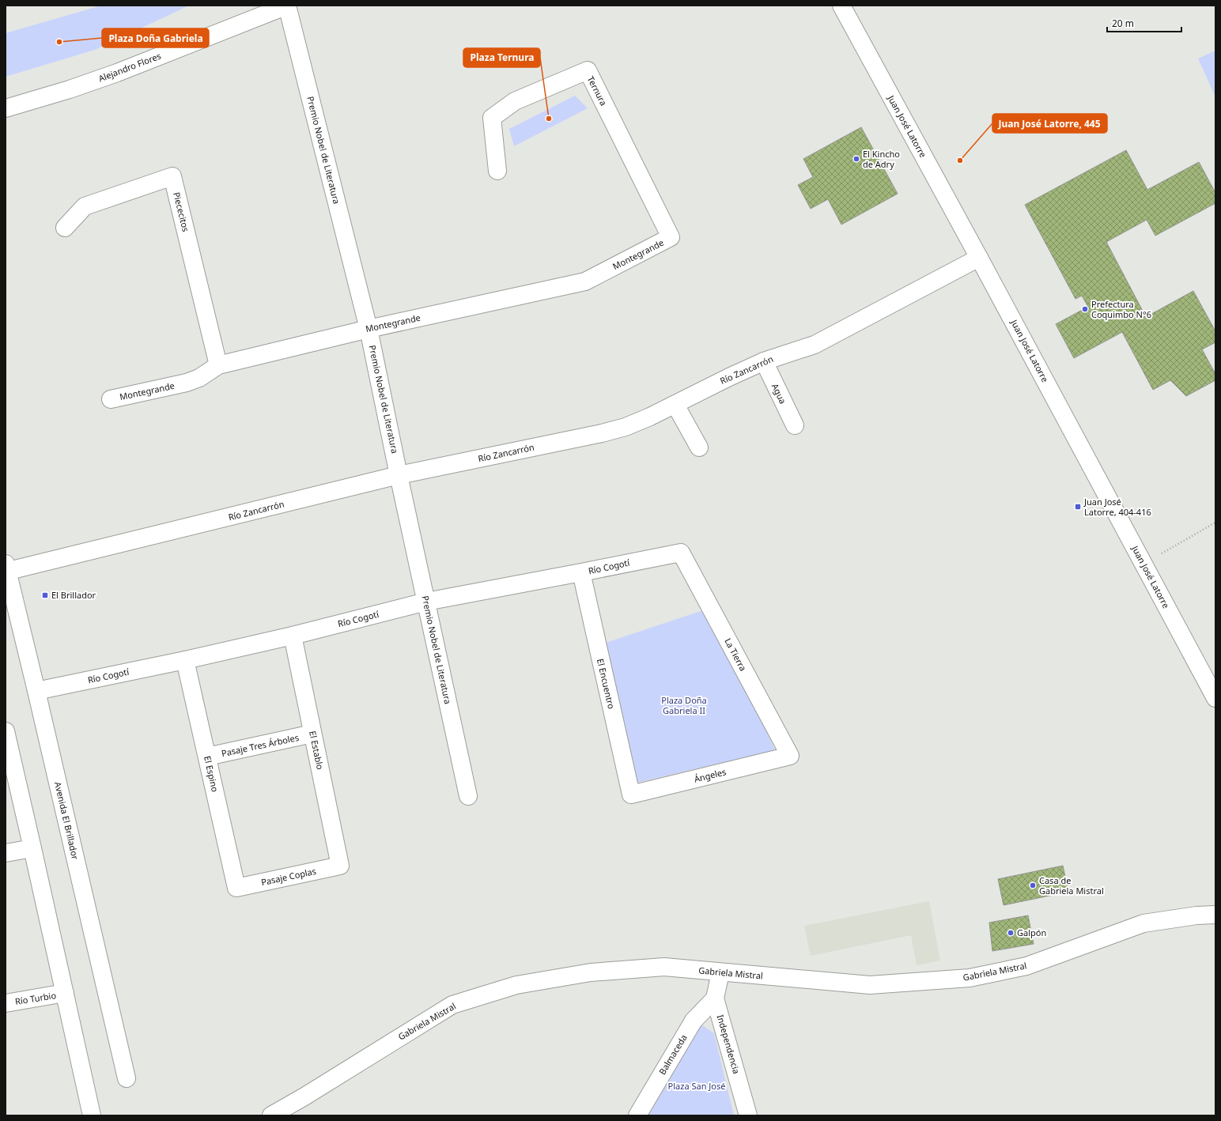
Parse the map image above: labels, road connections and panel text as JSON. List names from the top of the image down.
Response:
{
  "streets": {
    "street": [
      "Alejandro Flores",
      "Ternura",
      "Juan José Latorre",
      "Premio Nobel de Literatura",
      "Piececitos",
      "Montegrande",
      "Río Zancarrón",
      "Agua",
      "Río Cogotí",
      "La Tierra",
      "El Encuentro",
      "Pasaje Tres Árboles",
      "El Establo",
      "El Espino",
      "Ángeles",
      "Avenida El Brillador",
      "Pasaje Coplas",
      "Gabriela Mistral",
      "Río Turbio",
      "Independencia",
      "Balmaceda"
    ]
  },
  "crossings": [
    ["Alejandro Flores", "Premio Nobel de Literatura"],
    ["Ternura", "Montegrande"],
    ["Juan José Latorre", "Río Zancarrón"],
    ["Premio Nobel de Literatura", "Montegrande"],
    ["Premio Nobel de Literatura", "Río Zancarrón"],
    ["Premio Nobel de Literatura", "Río Cogotí"],
    ["Piececitos", "Montegrande"],
    ["Río Zancarrón", "Agua"],
    ["Río Zancarrón", "Avenida El Brillador"],
    ["Río Cogotí", "La Tierra"],
    ["Río Cogotí", "El Encuentro"],
    ["Río Cogotí", "El Establo"],
    ["Río Cogotí", "El Espino"],
    ["Río Cogotí", "Avenida El Brillador"],
    ["La Tierra", "Ángeles"],
    ["El Encuentro", "Ángeles"],
    ["Pasaje Tres Árboles", "El Establo"],
    ["Pasaje Tres Árboles", "El Espino"],
    ["El Establo", "Pasaje Coplas"],
    ["El Espino", "Pasaje Coplas"],
    ["Gabriela Mistral", "Independencia"],
    ["Independencia", "Balmaceda"]
  ],
  "parks": ["Plaza Doña Gabriela II", "Plaza San José"],
  "places": {
    "other": [
      "Plaza Doña Gabriela",
      "Plaza Ternura",
      "El Kincho de Adry",
      "Juan José Latorre, 445",
      "Prefectura Coquimbo N°6",
      "Casa de Gabriela Mistral",
      "Galpón"
    ],
    "transit": ["Juan José Latorre, 404-416", "El Brillador"]
  },
  "scale_bar": "20 m"
}
